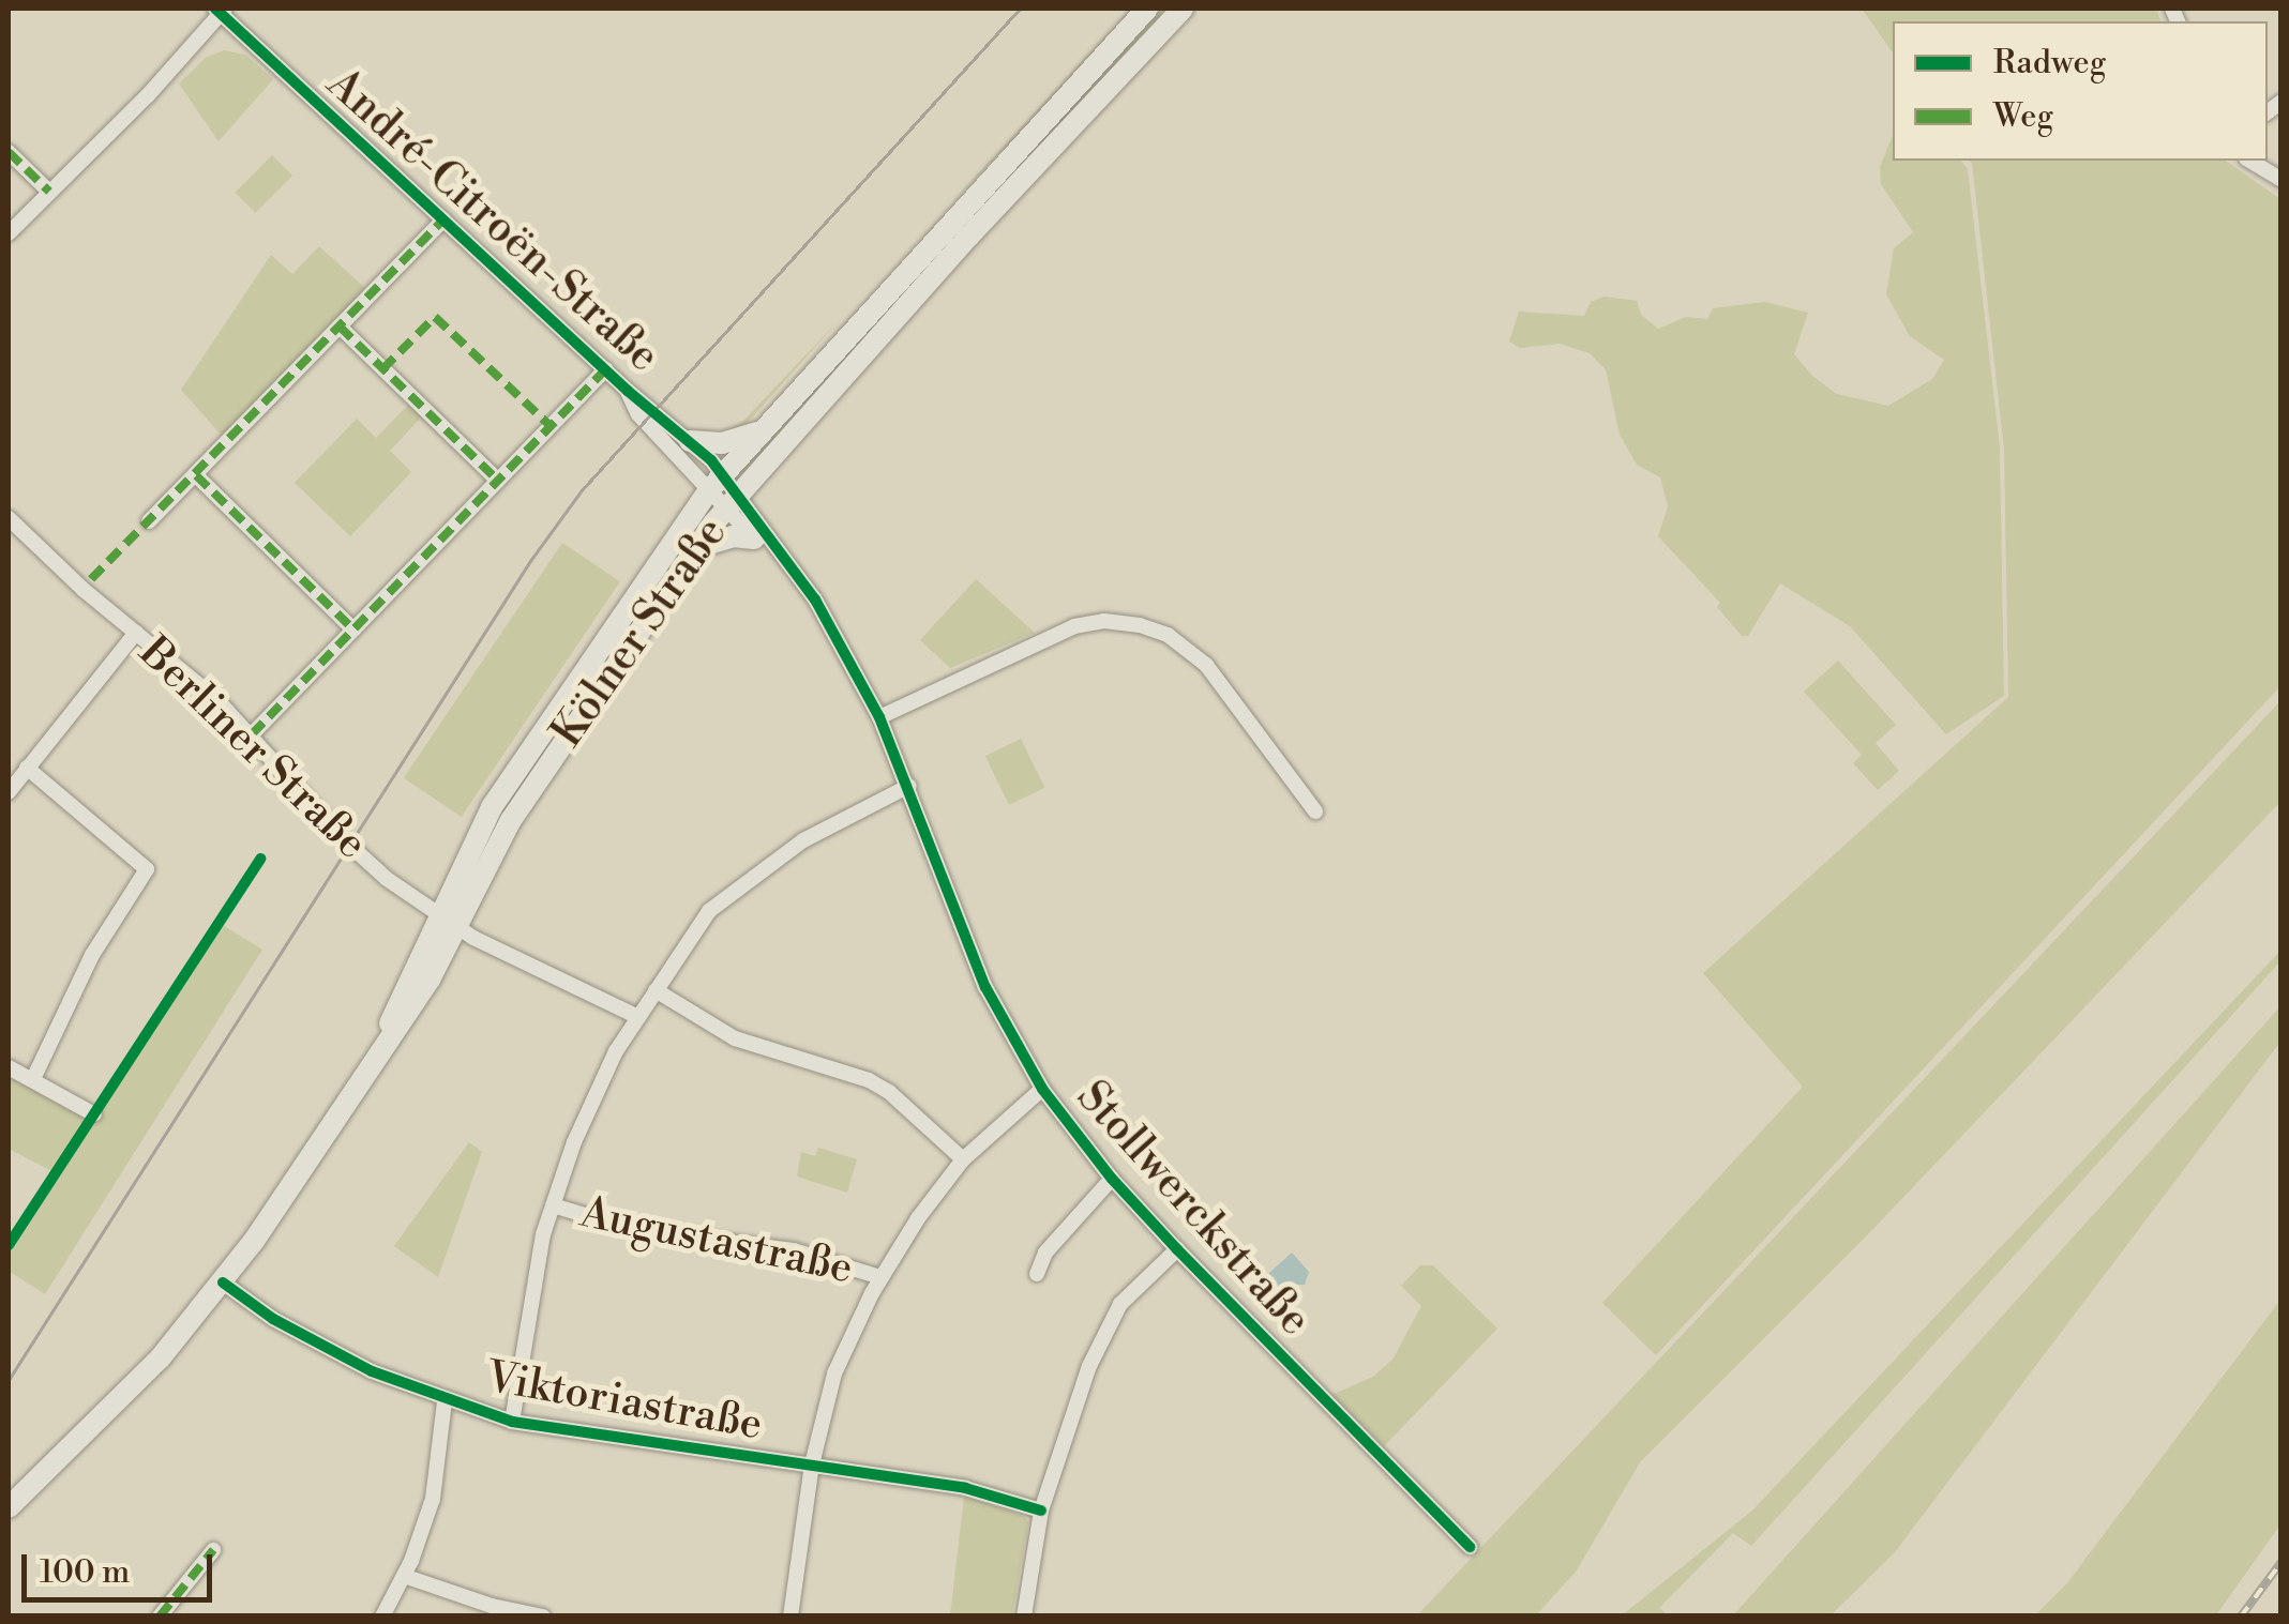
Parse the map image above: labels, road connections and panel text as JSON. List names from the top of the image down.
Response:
{
  "streets": {
    "main road": ["Kölner Straße"],
    "street": [
      "André-Citroën-Straße",
      "Berliner Straße",
      "Stollwerckstraße",
      "Augustastraße",
      "Viktoriastraße"
    ]
  },
  "crossings": [
    ["André-Citroën-Straße", "Kölner Straße"],
    ["André-Citroën-Straße", "Stollwerckstraße"],
    ["Kölner Straße", "Berliner Straße"],
    ["Kölner Straße", "Stollwerckstraße"],
    ["Kölner Straße", "Viktoriastraße"]
  ],
  "legend": ["Radweg", "Weg"],
  "scale_bar": "100 m"
}
